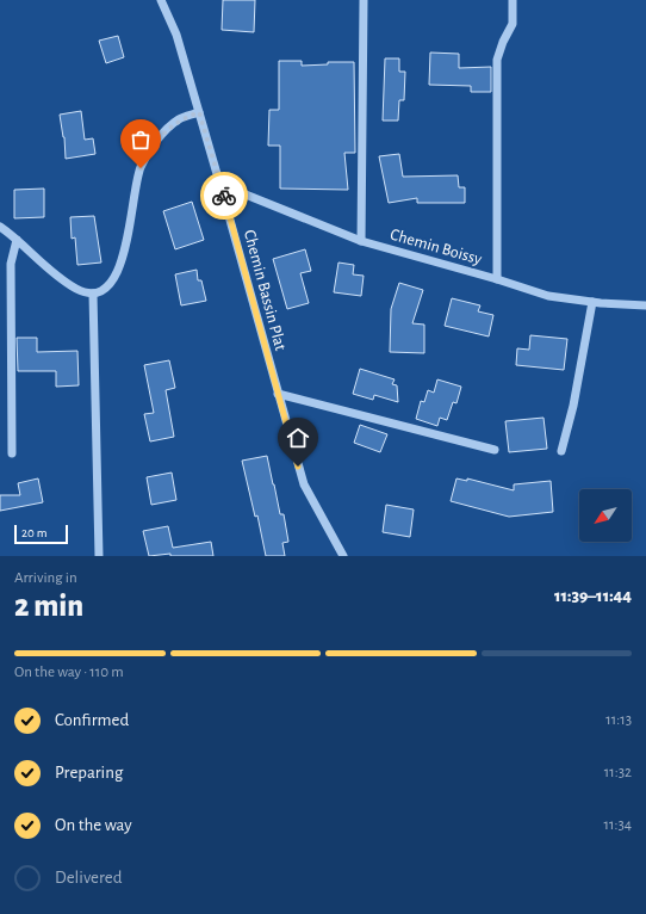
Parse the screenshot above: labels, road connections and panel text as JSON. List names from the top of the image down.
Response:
{
  "streets": {
    "street": ["Chemin Boissy", "Chemin Bassin Plat"]
  },
  "crossings": [
    ["Chemin Boissy", "Chemin Bassin Plat"]
  ],
  "scale_bar": "20 m",
  "north": "bottom left",
  "page": {
    "scale": "20 m",
    "heading": ["2 min", "Arriving in", "11:39–11:44"],
    "bar": "On the way · 110 m",
    "list": [
      ["Confirmed", "11:13"],
      ["Preparing", "11:32"],
      ["On the way", "11:34"],
      "Delivered"
    ]
  }
}
